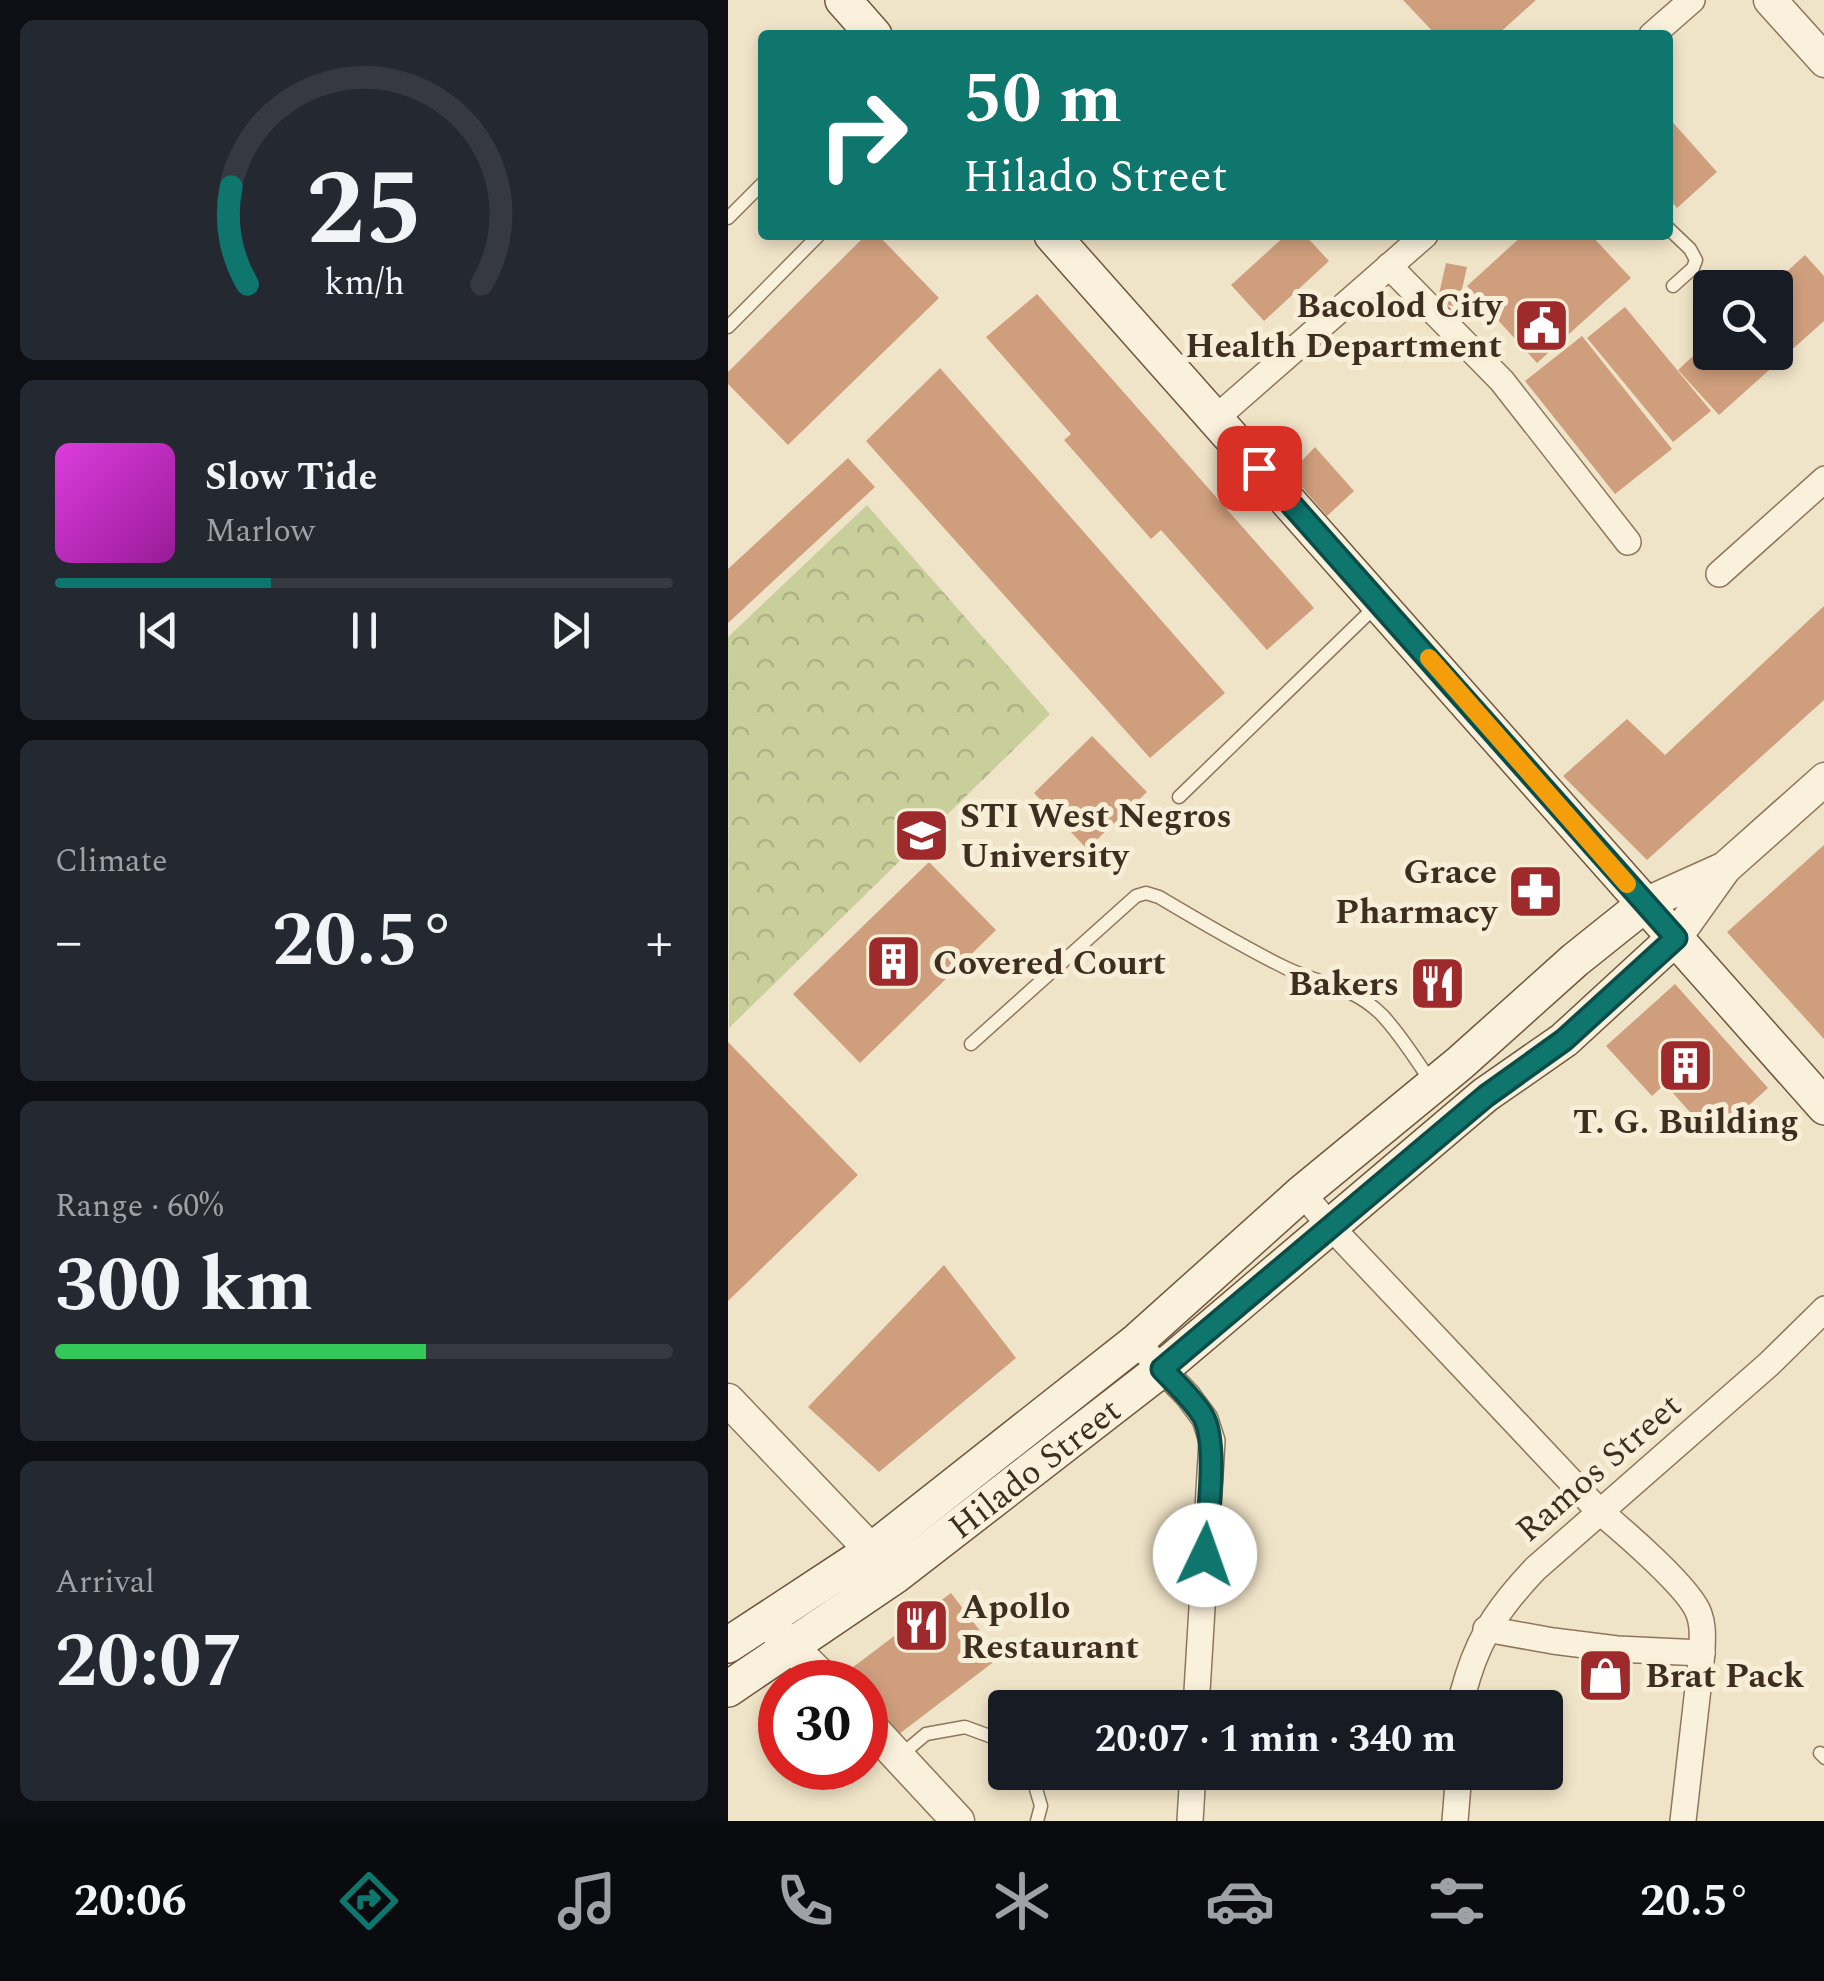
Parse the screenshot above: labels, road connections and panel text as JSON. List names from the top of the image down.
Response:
{
  "streets": {
    "main road": ["Hilado Street"],
    "street": ["Ramos Street"]
  },
  "places": {
    "public building": ["Bacolod City Health Department"],
    "school or university": ["STI West Negros University"],
    "pharmacy": ["Grace Pharmacy"],
    "building": ["Covered Court", "T. G. Building"],
    "restaurant": ["Bakers", "Apollo Restaurant"],
    "shop": ["Brat Pack"]
  },
  "page": {
    "turn": ["50 m", "Hilado Street"],
    "song": ["Slow Tide", "Marlow"],
    "tile": [
      "Climate",
      ["Range · 60%", "300 km"],
      ["Arrival", "20:07"]
    ],
    "heat": ["−", "20.5°", "+"],
    "limit": "30",
    "trip": "20:07 · 1 min · 340 m",
    "tabs": ["20:06", "20.5°"],
    "gauge": ["25", "km/h"]
  }
}
